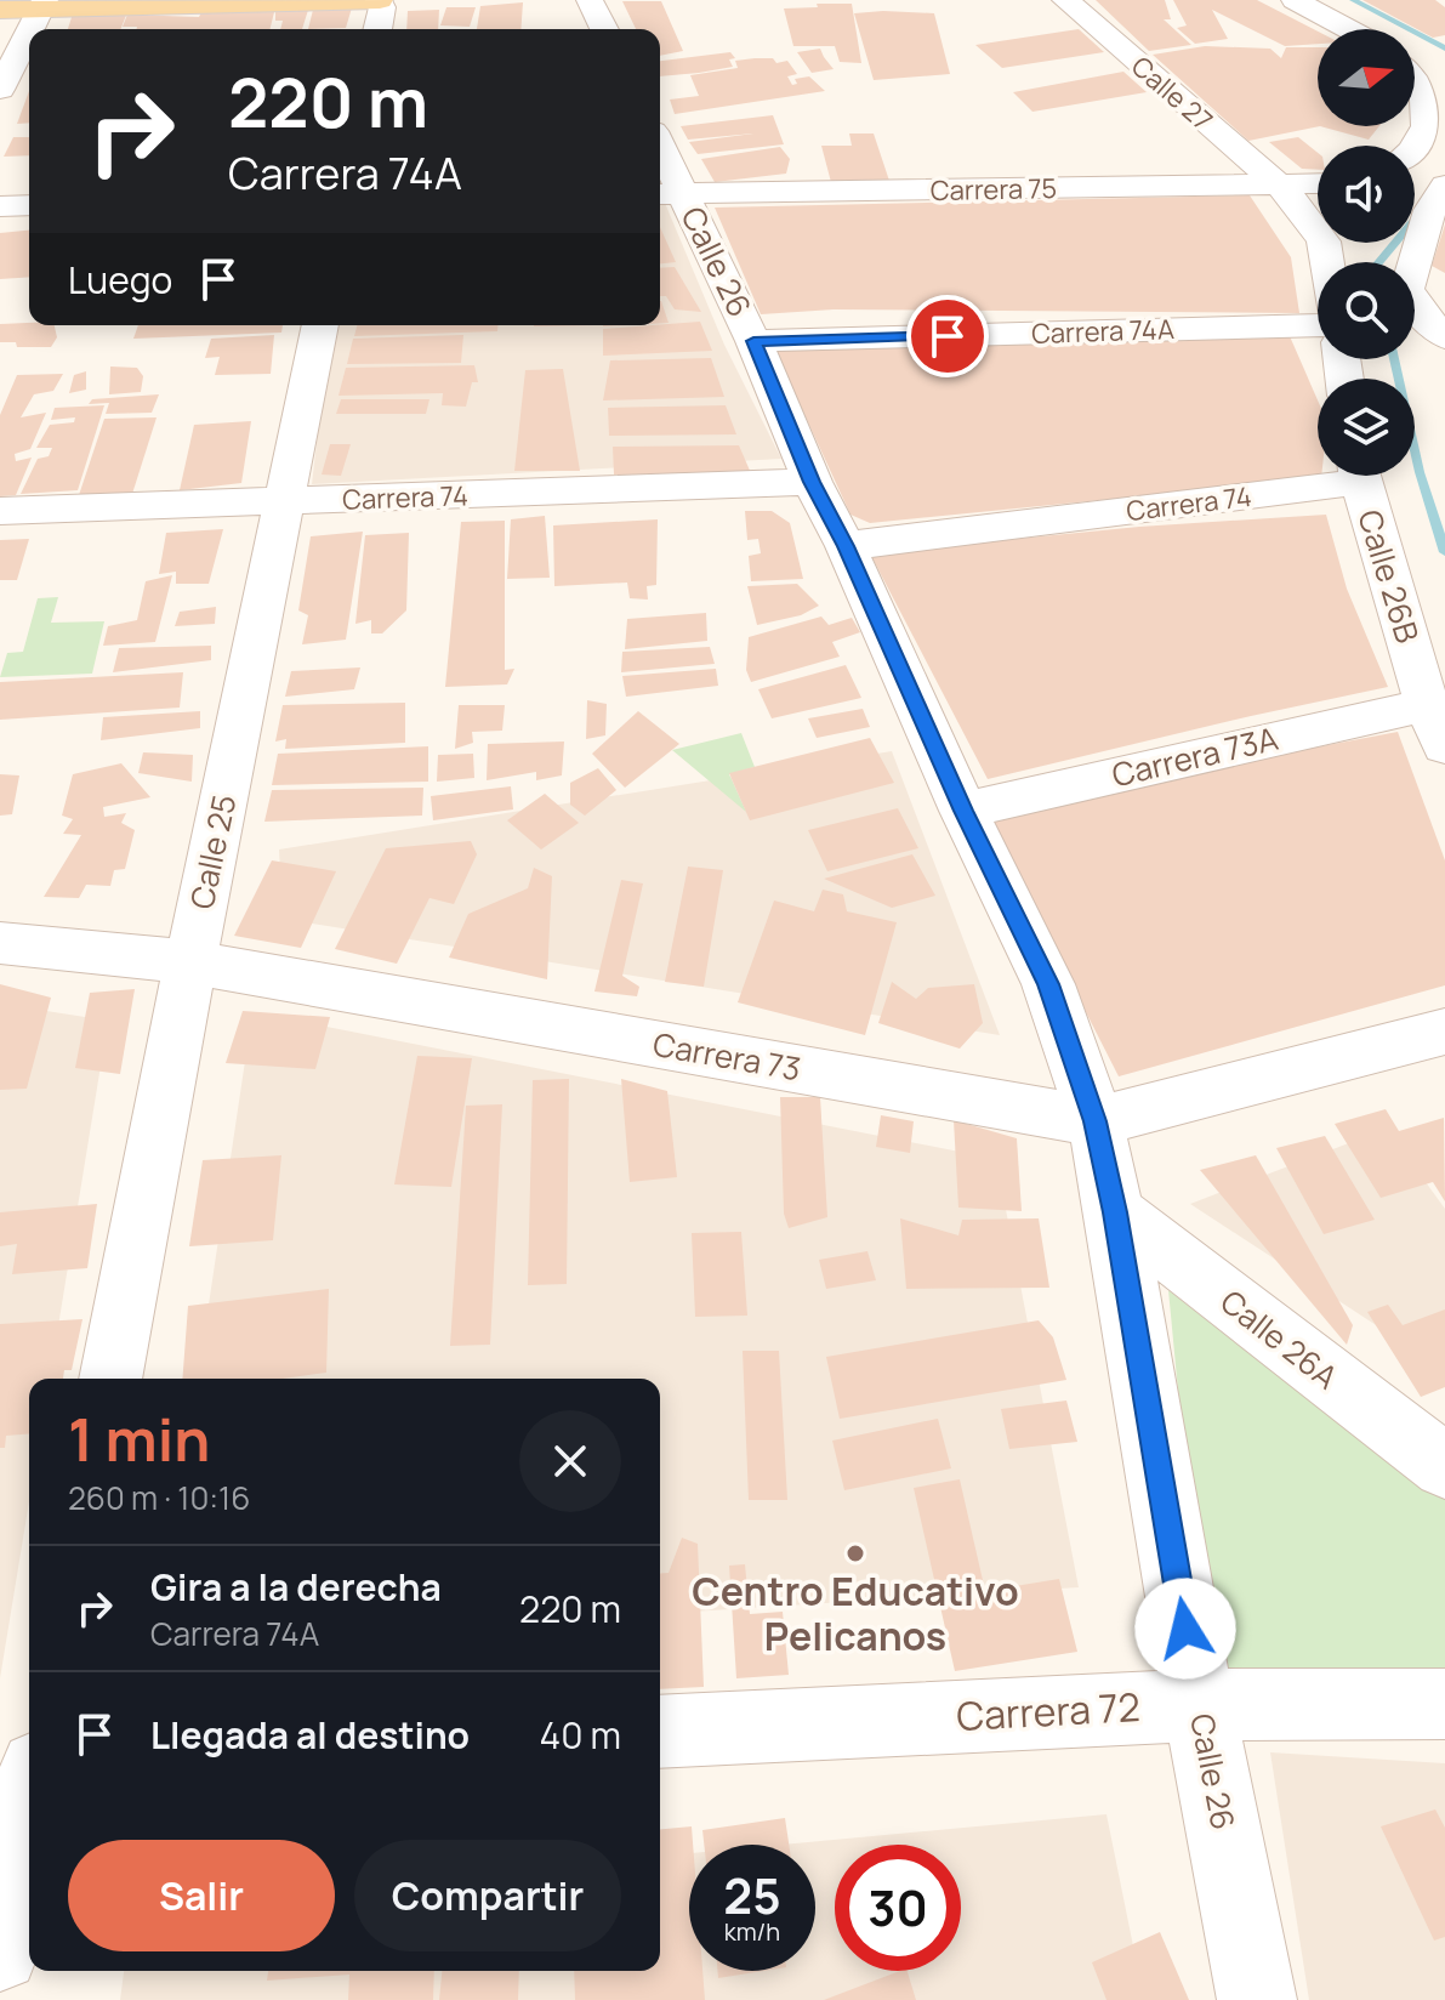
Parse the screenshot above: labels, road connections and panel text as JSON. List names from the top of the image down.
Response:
{
  "streets": {
    "street": [
      "Calle 27",
      "Carrera 75",
      "Calle 26",
      "Carrera 74A",
      "Carrera 74",
      "Calle 26B",
      "Carrera 73A",
      "Calle 25",
      "Carrera 73",
      "Calle 26A",
      "Carrera 72"
    ]
  },
  "crossings": [
    ["Calle 27", "Carrera 75"],
    ["Carrera 75", "Calle 26"],
    ["Calle 26", "Carrera 74A"],
    ["Calle 26", "Carrera 74"],
    ["Calle 26", "Carrera 73A"],
    ["Calle 26", "Carrera 73"],
    ["Calle 26", "Calle 26A"],
    ["Calle 26", "Carrera 72"],
    ["Carrera 74", "Calle 25"],
    ["Calle 26B", "Carrera 73A"],
    ["Calle 25", "Carrera 73"]
  ],
  "places": ["Centro Educativo Pelicanos"],
  "north": "right",
  "page": {
    "turn": ["220 m", "Carrera 74A"],
    "then": "Luego",
    "heading": ["1 min", "260 m · 10:16"],
    "list": [
      {
        "name": "Gira a la derecha",
        "note": "Carrera 74A",
        "value": "220 m"
      },
      {
        "name": "Llegada al destino",
        "value": "40 m"
      }
    ],
    "buttons": ["Salir", "Compartir"],
    "speed": "25 km/h",
    "limit": "30"
  }
}
